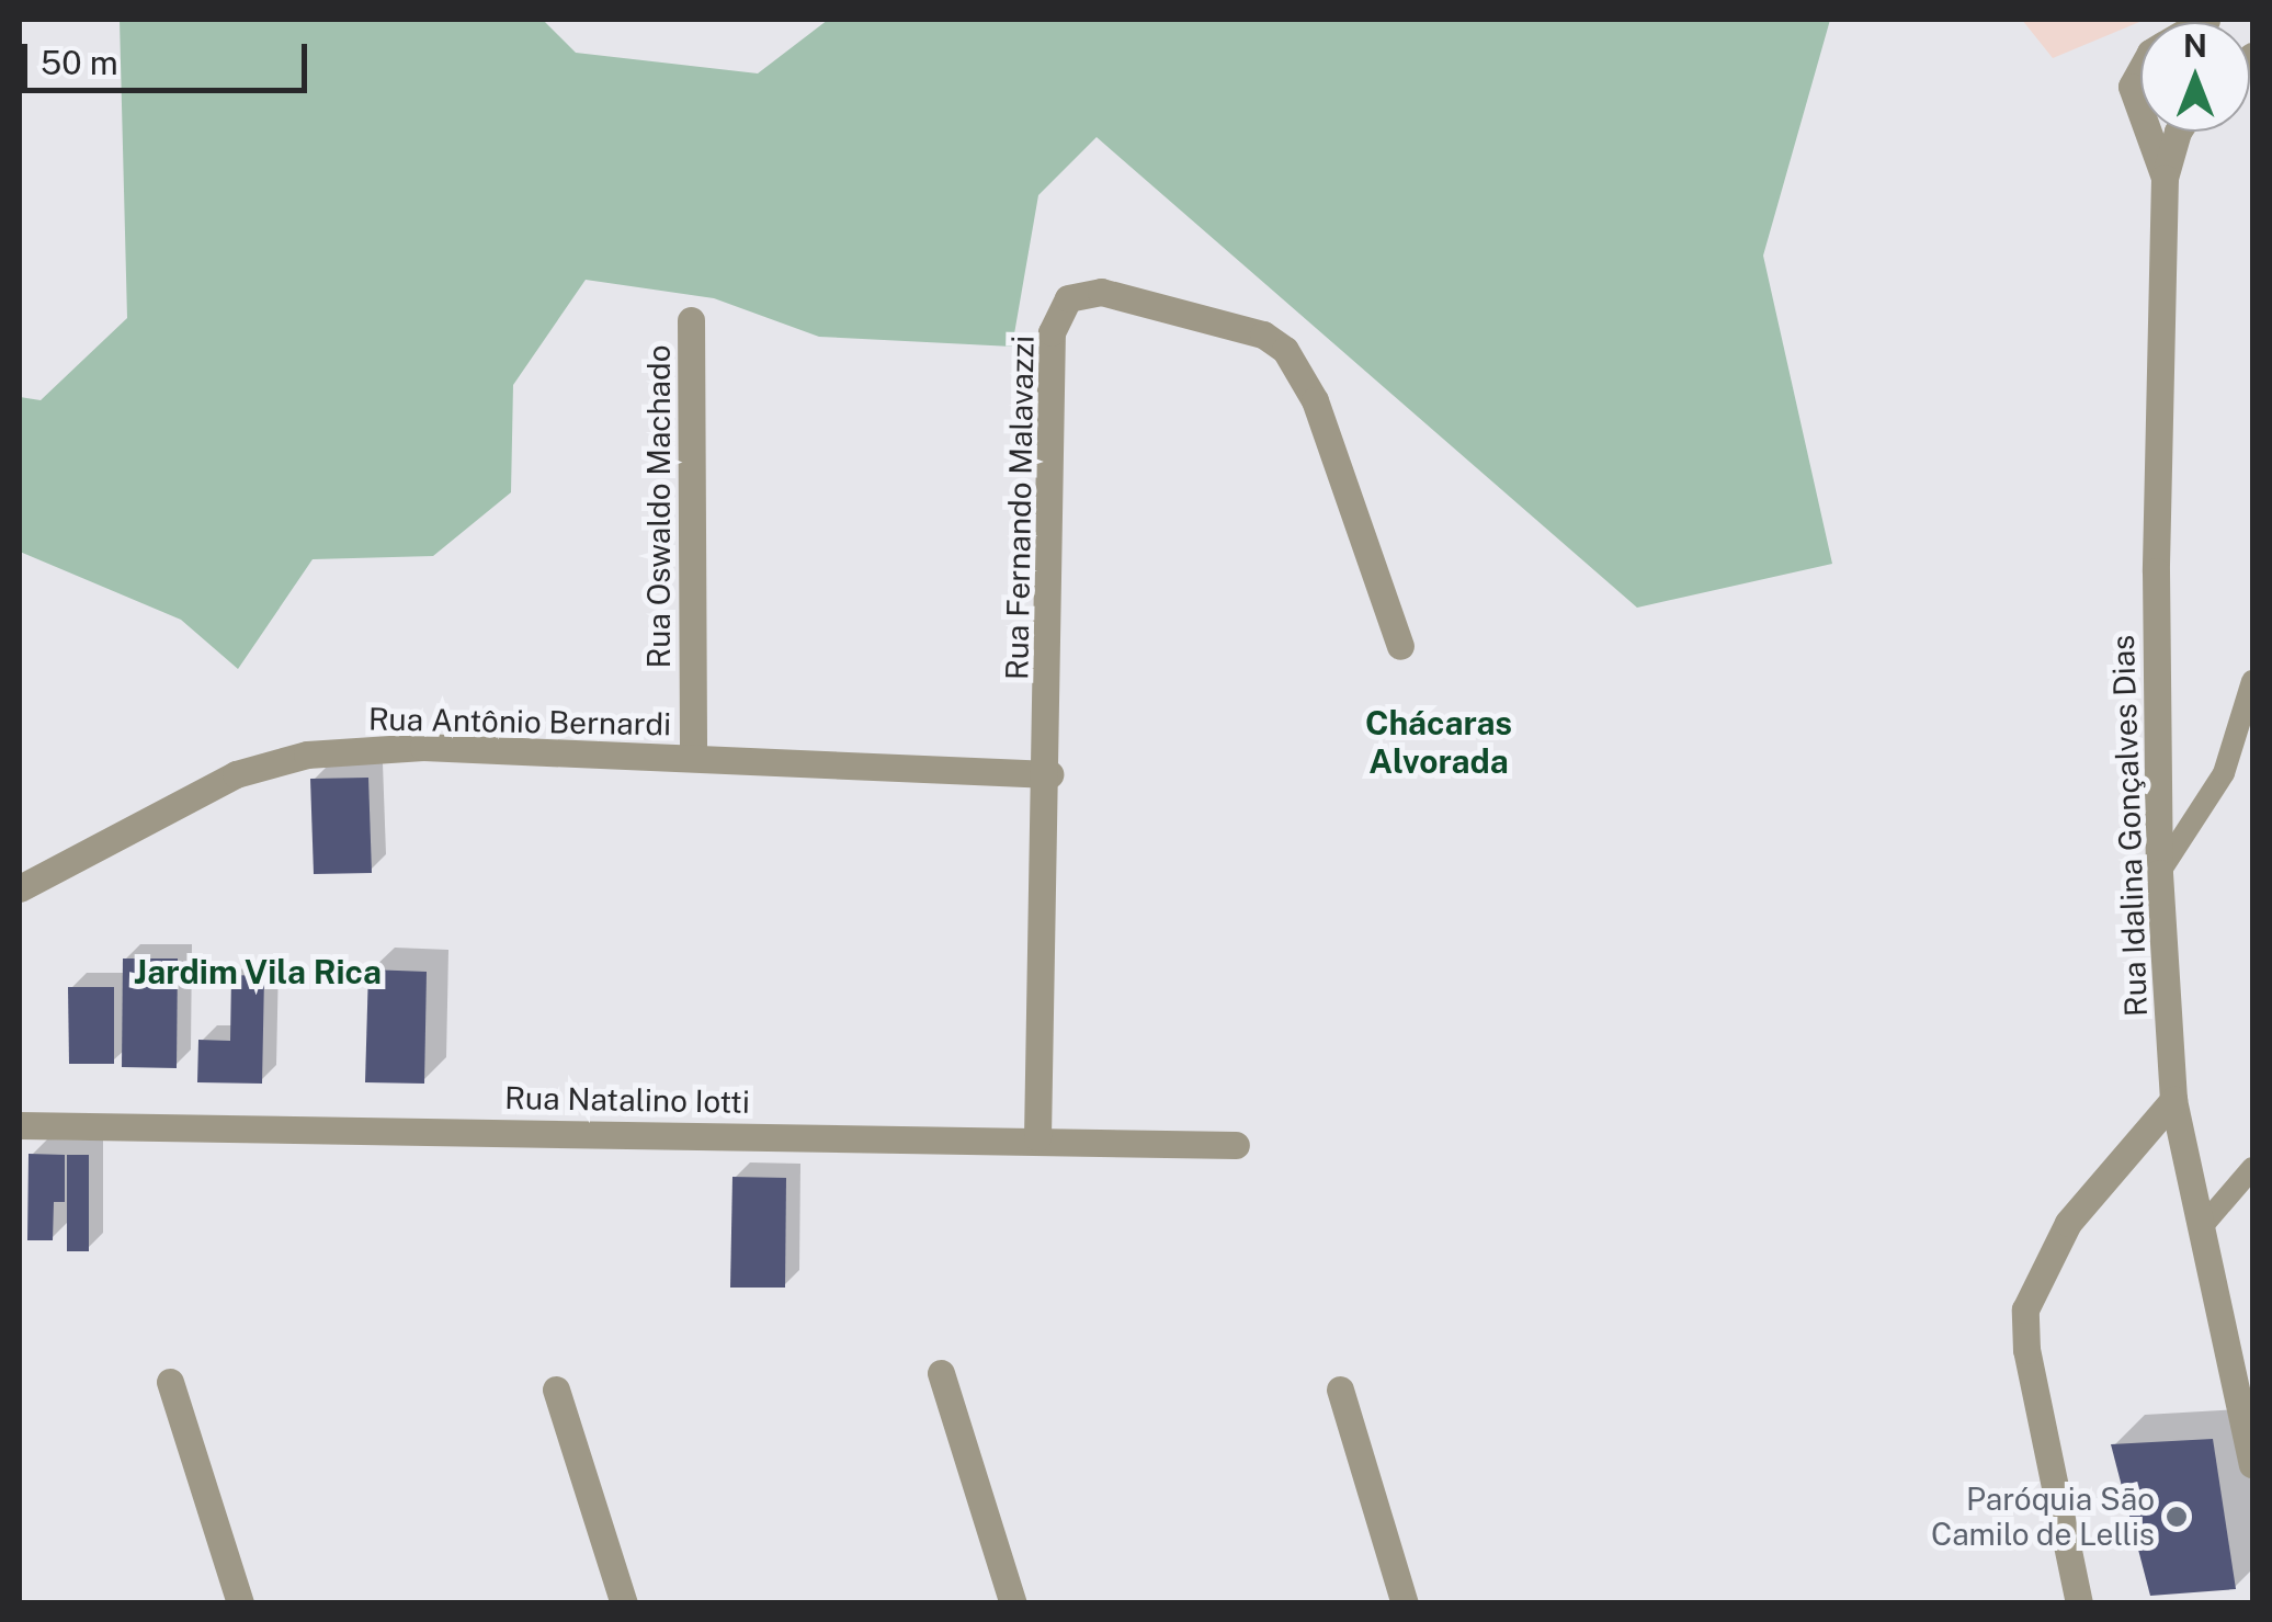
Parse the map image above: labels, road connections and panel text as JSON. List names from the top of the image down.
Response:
{
  "streets": {
    "street": [
      "Rua Oswaldo Machado",
      "Rua Fernando Malavazzi",
      "Rua Antônio Bernardi",
      "Rua Idalina Gonçalves Dias",
      "Rua Natalino Iotti"
    ]
  },
  "crossings": [
    ["Rua Oswaldo Machado", "Rua Antônio Bernardi"],
    ["Rua Fernando Malavazzi", "Rua Antônio Bernardi"],
    ["Rua Fernando Malavazzi", "Rua Natalino Iotti"]
  ],
  "districts": ["Chácaras Alvorada", "Jardim Vila Rica"],
  "places": ["Paróquia São Camilo de Lellis"],
  "scale_bar": "50 m",
  "north": "top"
}
